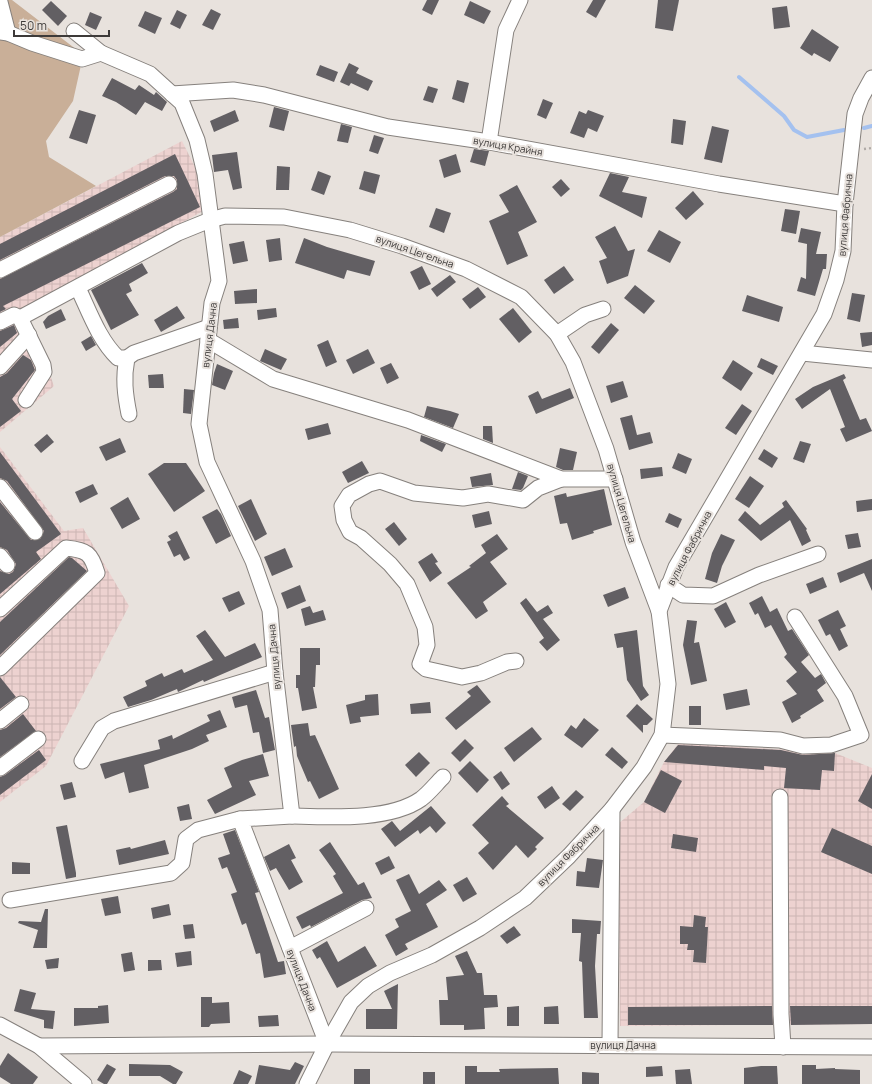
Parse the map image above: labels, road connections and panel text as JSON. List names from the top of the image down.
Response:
{
  "streets": {
    "street": [
      "вулиця Крайня",
      "вулиця Фабрична",
      "вулиця Цегельна",
      "вулиця Дачна"
    ]
  },
  "crossings": [
    ["вулиця Крайня", "вулиця Фабрична"],
    ["вулиця Фабрична", "вулиця Цегельна"],
    ["вулиця Фабрична", "вулиця Дачна"],
    ["вулиця Цегельна", "вулиця Дачна"]
  ],
  "scale_bar": "50 m"
}
